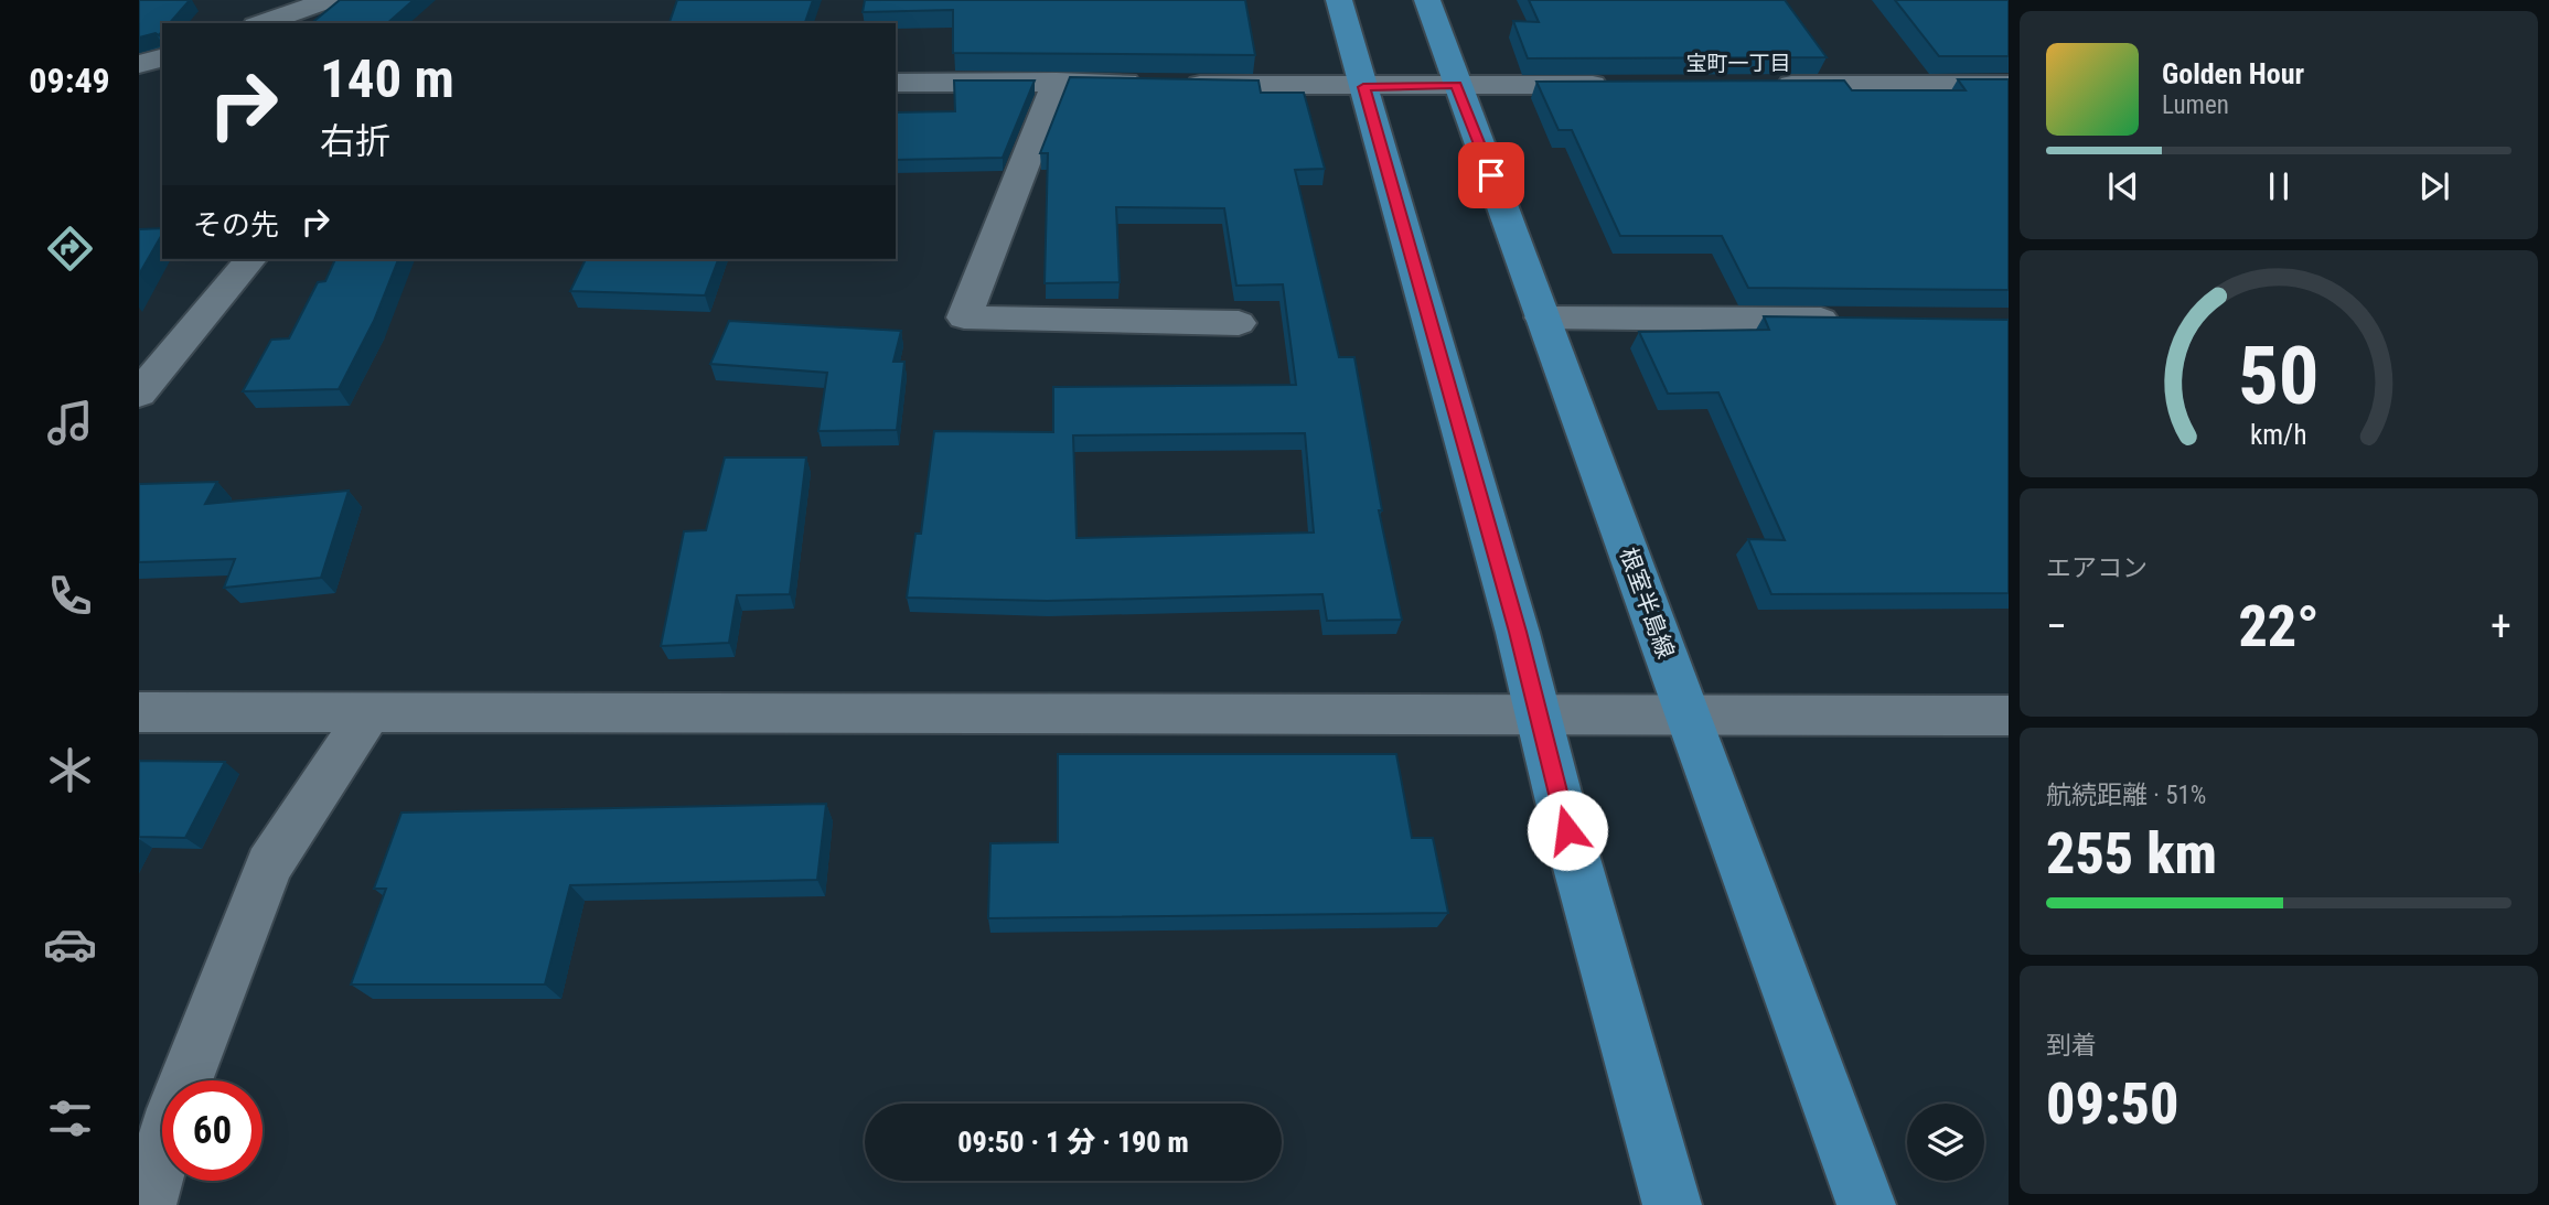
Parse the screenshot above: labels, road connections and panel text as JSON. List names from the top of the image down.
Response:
{
  "streets": {
    "main road": ["根室半島線"]
  },
  "districts": ["宝町一丁目"],
  "page": {
    "tabs": "09:49",
    "turn": ["140 m", "右折"],
    "song": ["Golden Hour", "Lumen"],
    "then": "その先",
    "tile": [
      "エアコン",
      ["航続距離 · 51%", "255 km"],
      ["到着", "09:50"]
    ],
    "heat": ["−", "22°", "+"],
    "limit": "60",
    "trip": "09:50 · 1 分 · 190 m",
    "gauge": ["50", "km/h"]
  }
}
